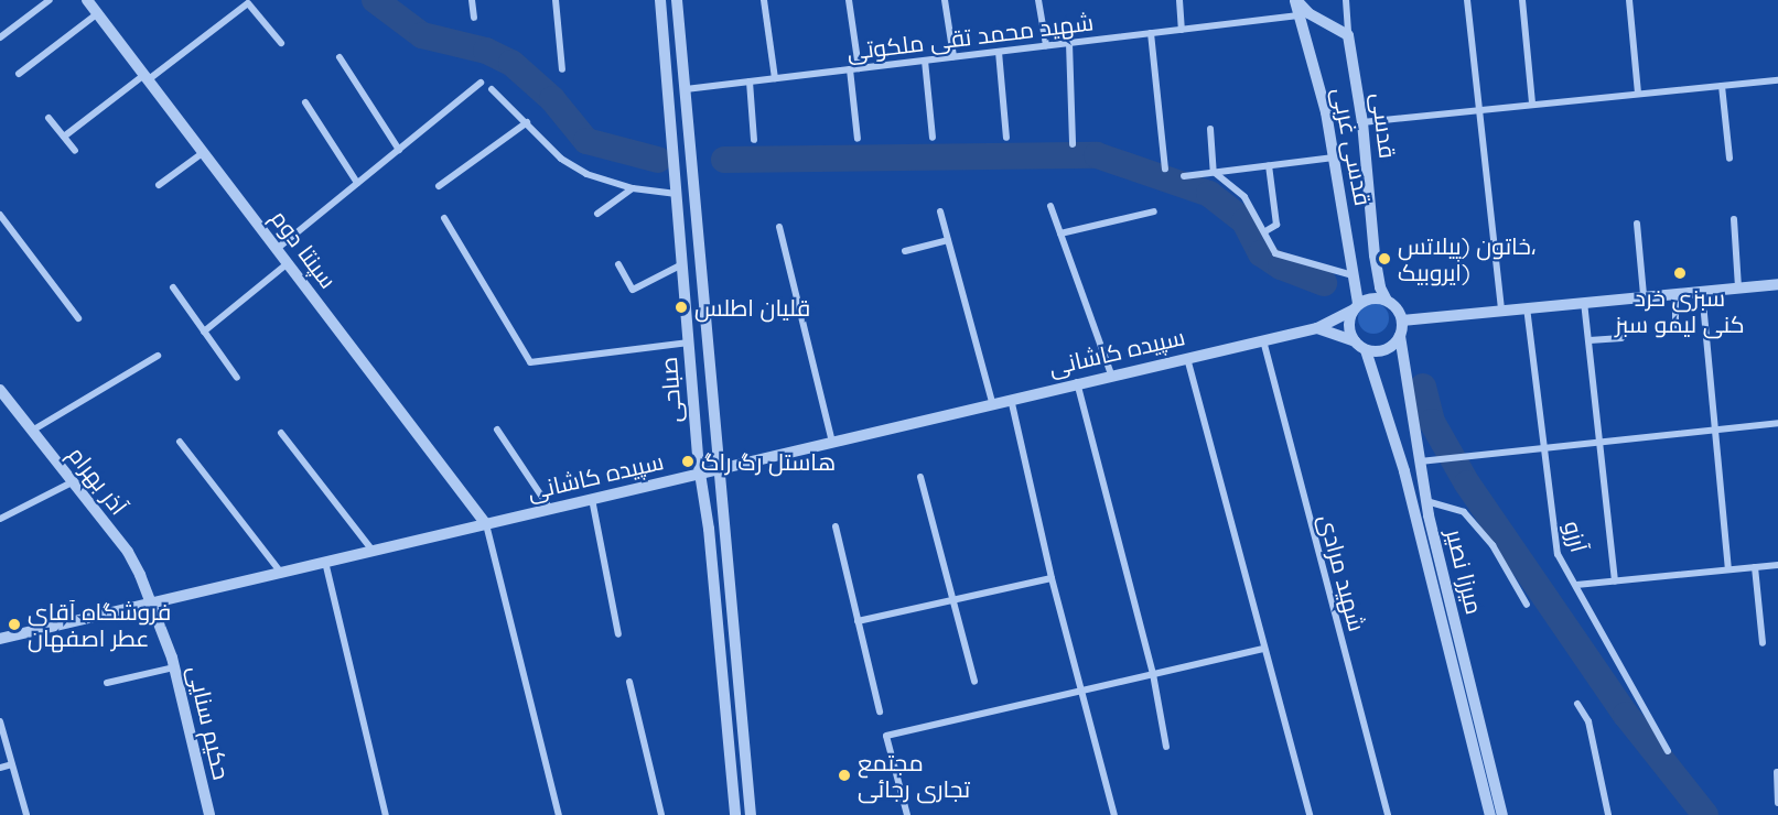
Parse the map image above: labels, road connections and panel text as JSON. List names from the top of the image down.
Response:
{
  "streets": {
    "street": [
      "شهید محمد تقی ملکوتی",
      "قدسی",
      "قدسی غربی",
      "سپنتا دوم",
      "سپیده کاشانی",
      "صباحی",
      "آذر بهرام",
      "آرزو",
      "میرزا نصیر",
      "شهید مرادی",
      "حکیم سنایی"
    ]
  },
  "crossings": [
    ["شهید محمد تقی ملکوتی", "قدسی غربی"],
    ["شهید محمد تقی ملکوتی", "صباحی"],
    ["قدسی", "قدسی غربی"],
    ["قدسی", "سپیده کاشانی"],
    ["قدسی", "میرزا نصیر"],
    ["قدسی غربی", "سپیده کاشانی"],
    ["قدسی غربی", "میرزا نصیر"],
    ["سپنتا دوم", "سپیده کاشانی"],
    ["سپیده کاشانی", "صباحی"],
    ["سپیده کاشانی", "آذر بهرام"],
    ["سپیده کاشانی", "میرزا نصیر"],
    ["سپیده کاشانی", "شهید مرادی"],
    ["سپیده کاشانی", "حکیم سنایی"],
    ["آذر بهرام", "حکیم سنایی"]
  ],
  "places": [
    "خاتون (پیلاتس، ایروبیک)",
    "سبزی خرد کنی لیمو سبز",
    "قلیان اطلس",
    "هاستل رگ راگ",
    "فروشگاه آقای عطر اصفهان",
    "مجتمع تجاری رجائی"
  ]
}
